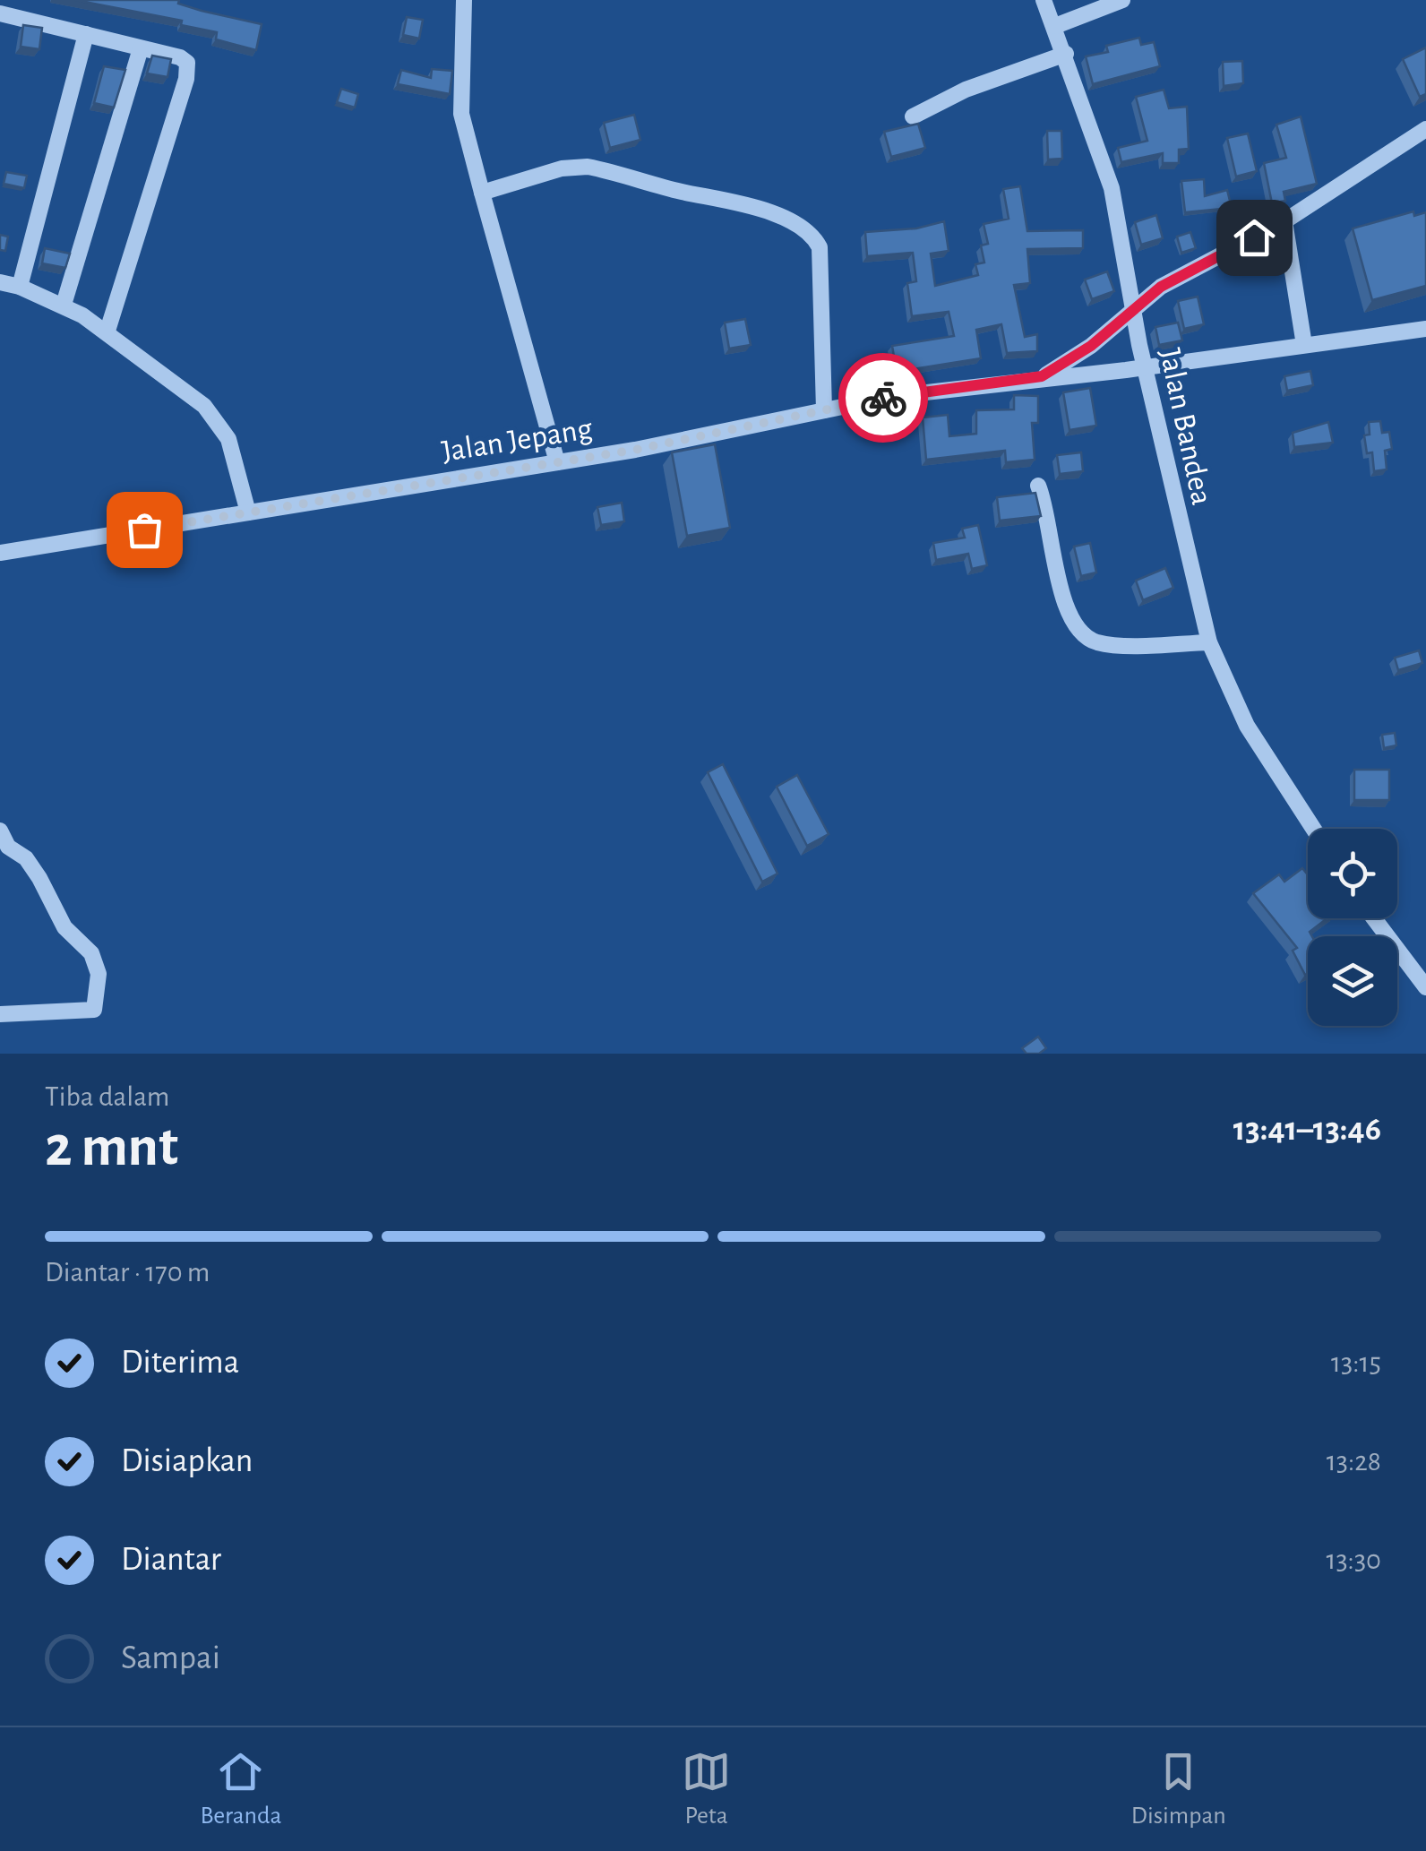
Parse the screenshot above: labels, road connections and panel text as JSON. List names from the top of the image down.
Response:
{
  "streets": {
    "street": ["Jalan Bandea", "Jalan Jepang"]
  },
  "crossings": [
    ["Jalan Bandea", "Jalan Jepang"]
  ],
  "page": {
    "heading": ["2 mnt", "Tiba dalam", "13:41–13:46"],
    "bar": "Diantar · 170 m",
    "list": [
      ["Diterima", "13:15"],
      ["Disiapkan", "13:28"],
      ["Diantar", "13:30"],
      "Sampai"
    ],
    "tabs": ["Beranda", "Peta", "Disimpan"]
  }
}
